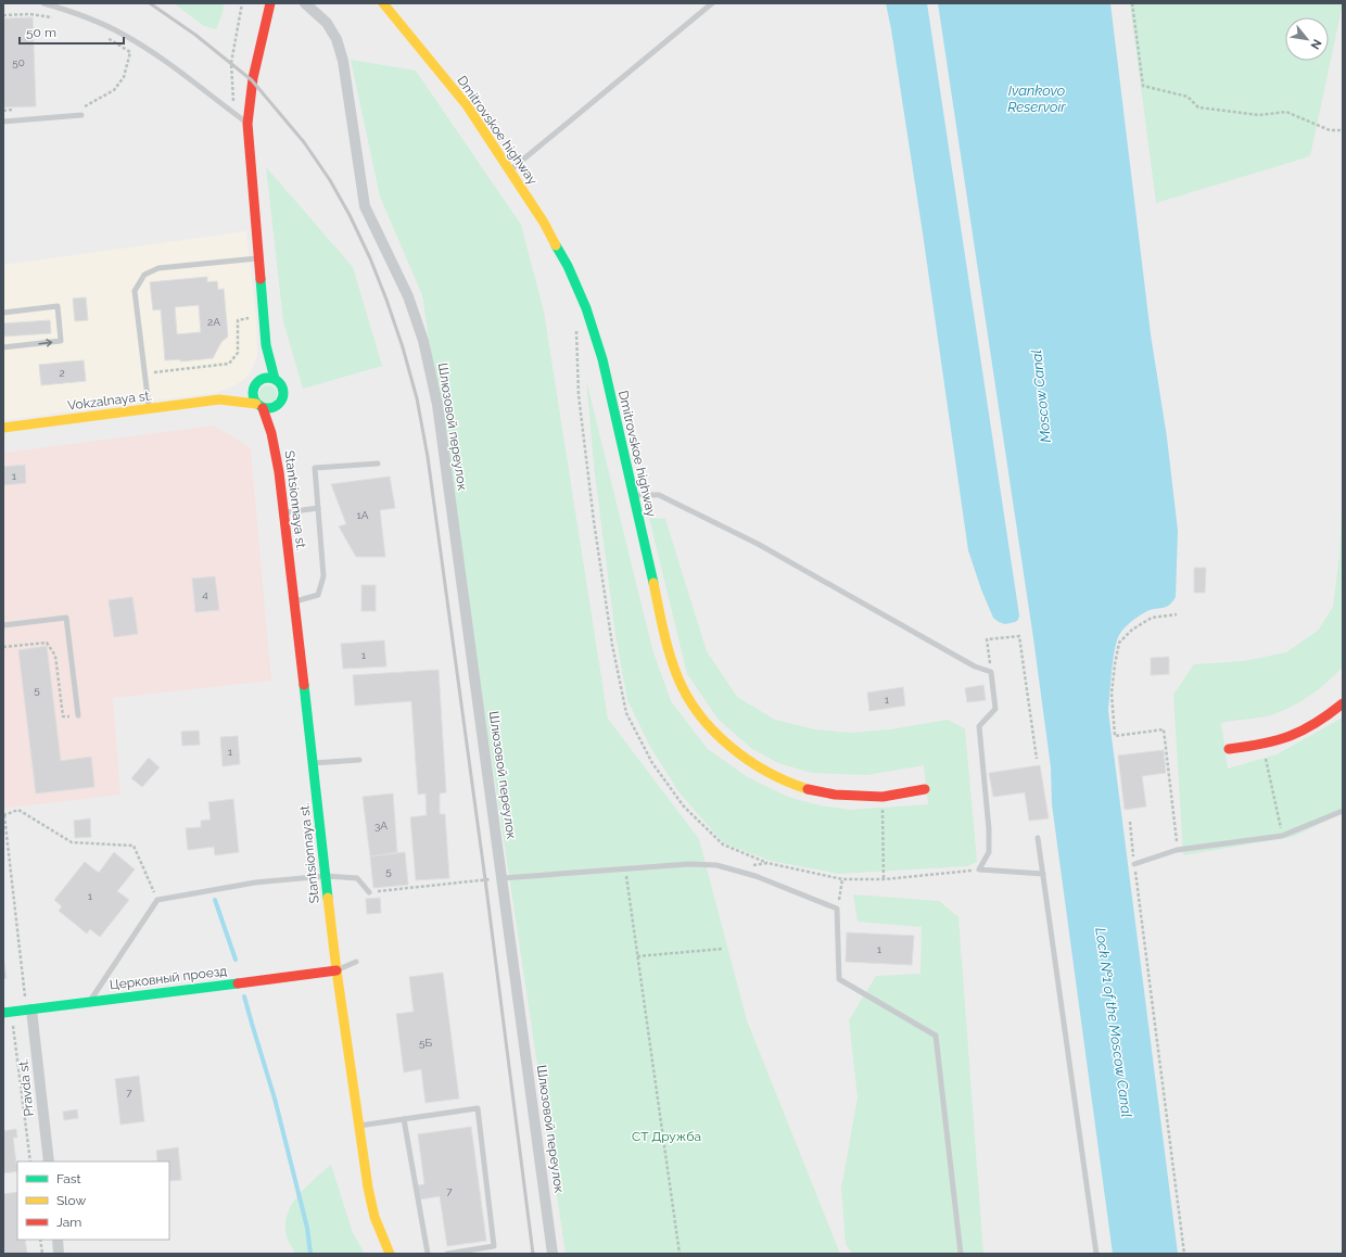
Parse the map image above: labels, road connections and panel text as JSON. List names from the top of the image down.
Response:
{
  "streets": {
    "main road": [
      "Dmitrovskoe highway",
      "Vokzalnaya st.",
      "Stantsionnaya st.",
      "Церковный проезд"
    ],
    "street": ["Шлюзовой переулок", "Pravda st."]
  },
  "crossings": [
    ["Stantsionnaya st.", "Церковный проезд"],
    ["Церковный проезд", "Pravda st."]
  ],
  "water": ["Ivankovo Reservoir", "Moscow Canal", "Lock №1 of the Moscow Canal"],
  "parks": ["СТ Дружба"],
  "house_numbers": [
    "50",
    "2А",
    "2",
    "1",
    "1А",
    "4",
    "1",
    "5",
    "1",
    "1",
    "3А",
    "5",
    "1",
    "1",
    "5Б",
    "7",
    "7"
  ],
  "legend": ["Fast", "Slow", "Jam"],
  "scale_bar": "50 m",
  "north": "bottom right"
}
